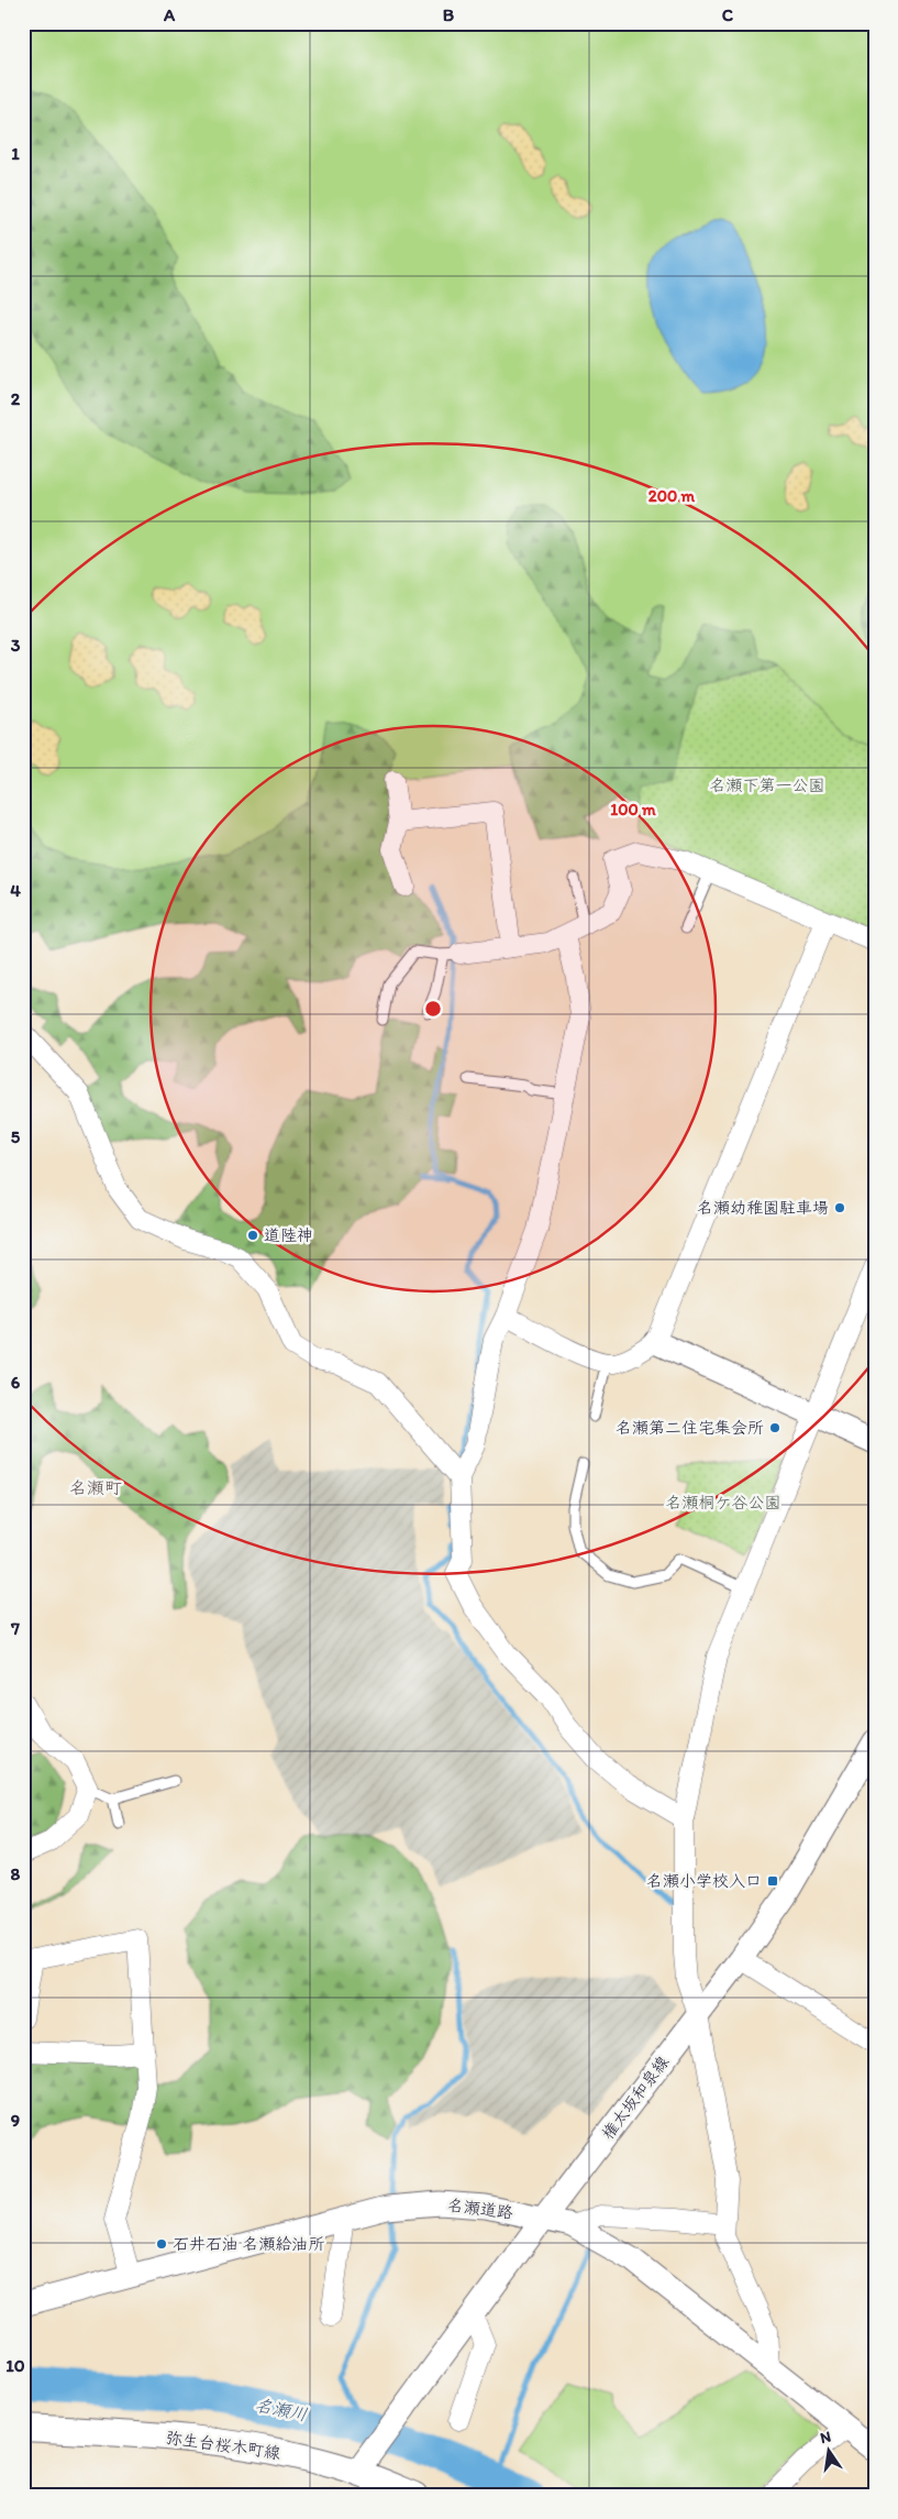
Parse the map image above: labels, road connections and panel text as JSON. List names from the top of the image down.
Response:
{
  "streets": {
    "main road": ["弥生台桜木町線"],
    "street": ["権太坂和泉線", "名瀬道路"]
  },
  "crossings": [
    ["権太坂和泉線", "名瀬道路"],
    ["権太坂和泉線", "弥生台桜木町線"]
  ],
  "districts": ["名瀬町"],
  "water": ["名瀬川"],
  "parks": ["名瀬下第一公園", "名瀬桐ケ谷公園"],
  "places": {
    "other": [
      "名瀬幼稚園駐車場",
      "道陸神",
      "名瀬第二住宅集会所",
      "石井石油 名瀬給油所"
    ],
    "transit": ["名瀬小学校入口"]
  },
  "north": "top",
  "grid": {
    "columns": ["A", "B", "C"],
    "rows": [
      "1",
      "2",
      "3",
      "4",
      "5",
      "6",
      "7",
      "8",
      "9",
      "10"
    ]
  },
  "rings": ["200 m", "100 m"]
}
